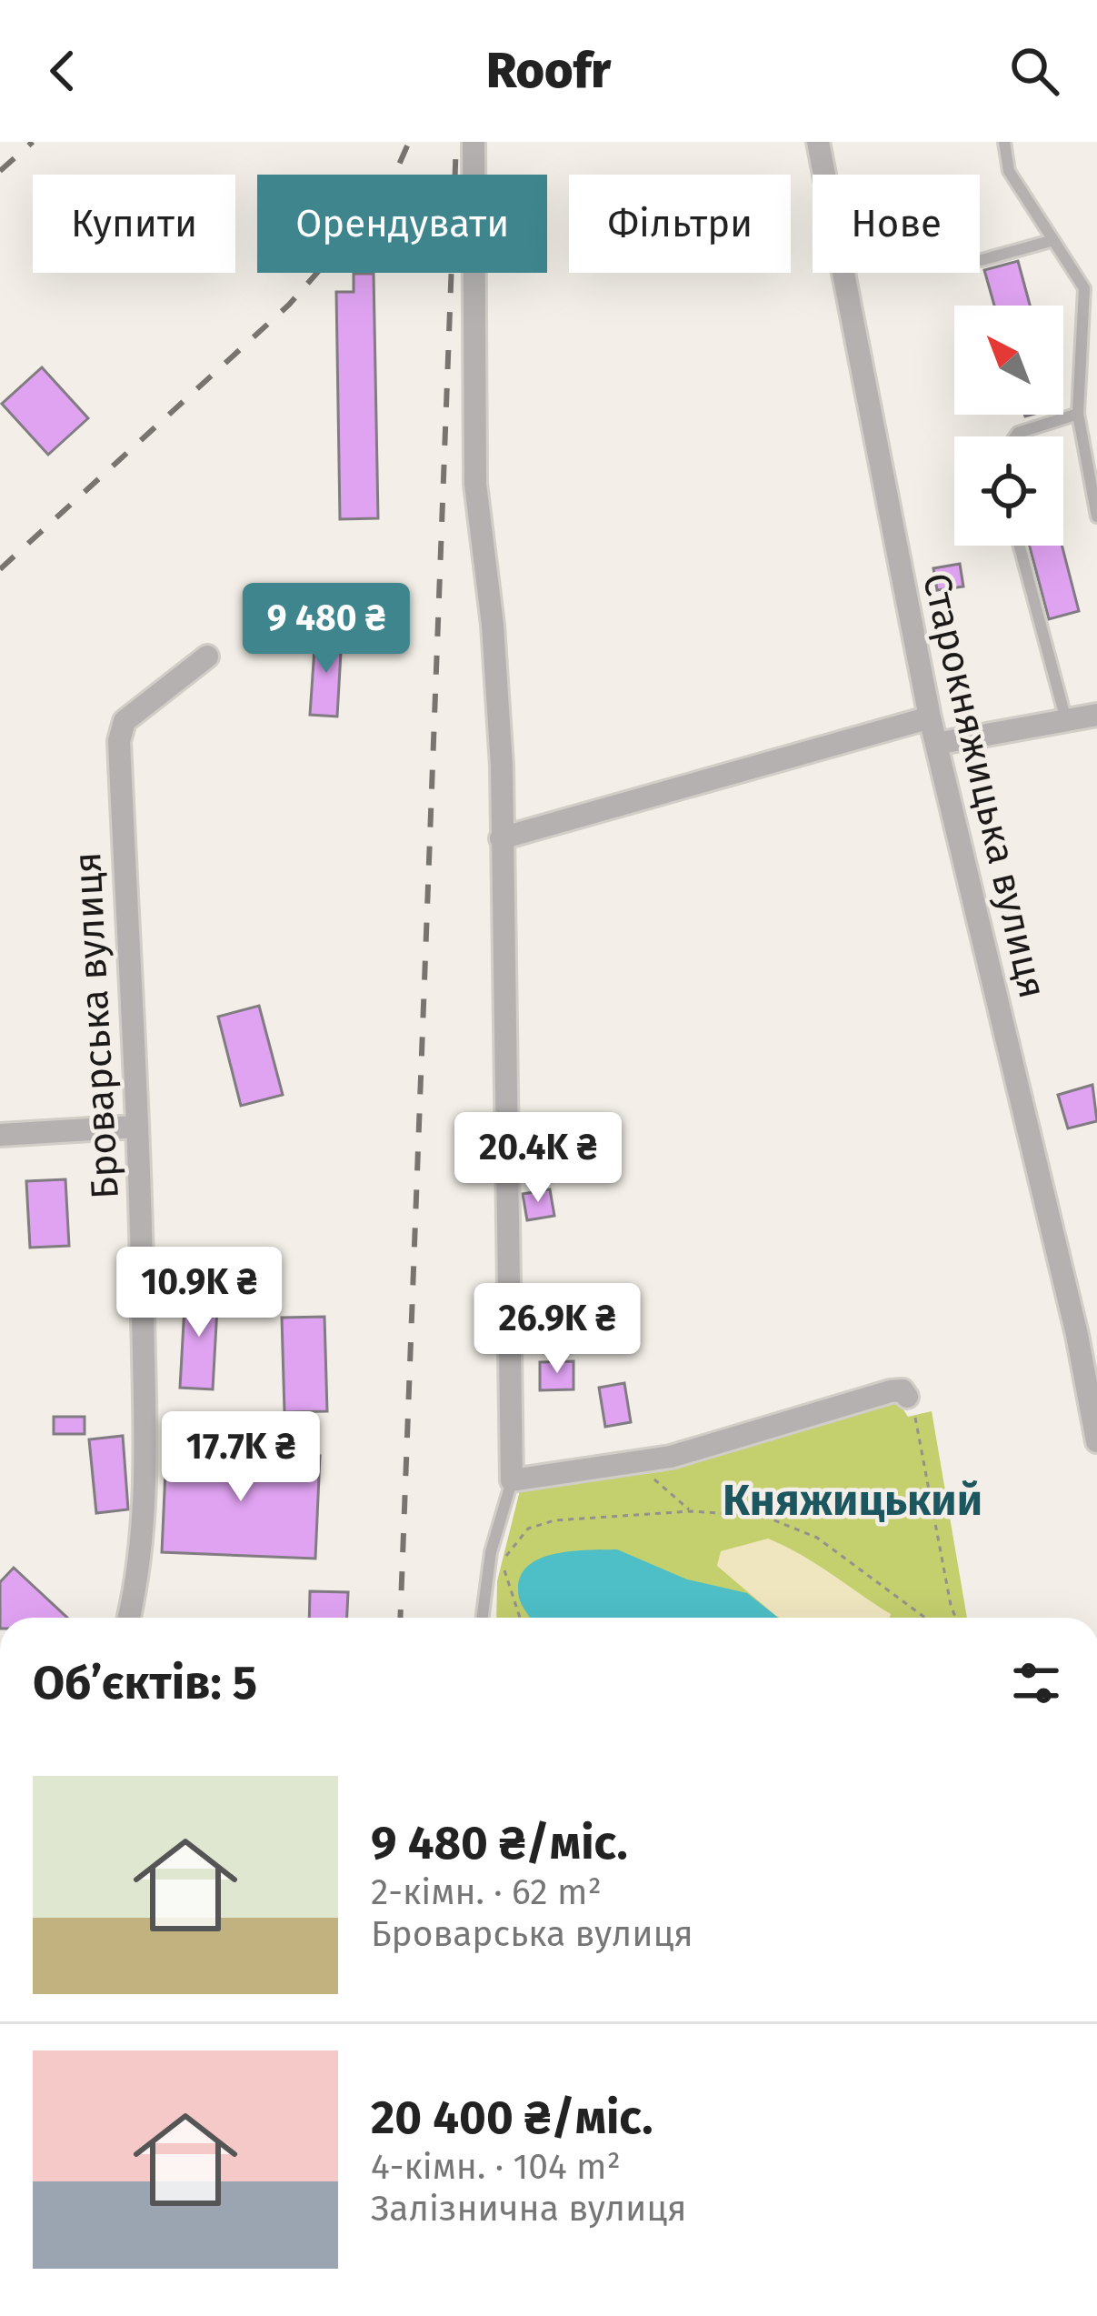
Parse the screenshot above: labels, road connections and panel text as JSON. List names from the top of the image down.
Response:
{
  "streets": {
    "street": ["Старокняжицька вулиця", "Броварська вулиця"]
  },
  "districts": ["Княжицький"],
  "north": "top left",
  "page": {
    "header": "Roofr",
    "chip": [
      "Купити",
      "Орендувати",
      "Фільтри",
      "Нове"
    ],
    "price": [
      "9 480 ₴",
      "20.4K ₴",
      "10.9K ₴",
      "26.9K ₴",
      "17.7K ₴"
    ],
    "heading": "Об’єктів: 5",
    "list": [
      {
        "name": "9 480 ₴/міс.",
        "note": "2-кімн. · 62 m² · Броварська вулиця"
      },
      {
        "name": "20 400 ₴/міс.",
        "note": "4-кімн. · 104 m² · Залізнична вулиця"
      }
    ]
  }
}
